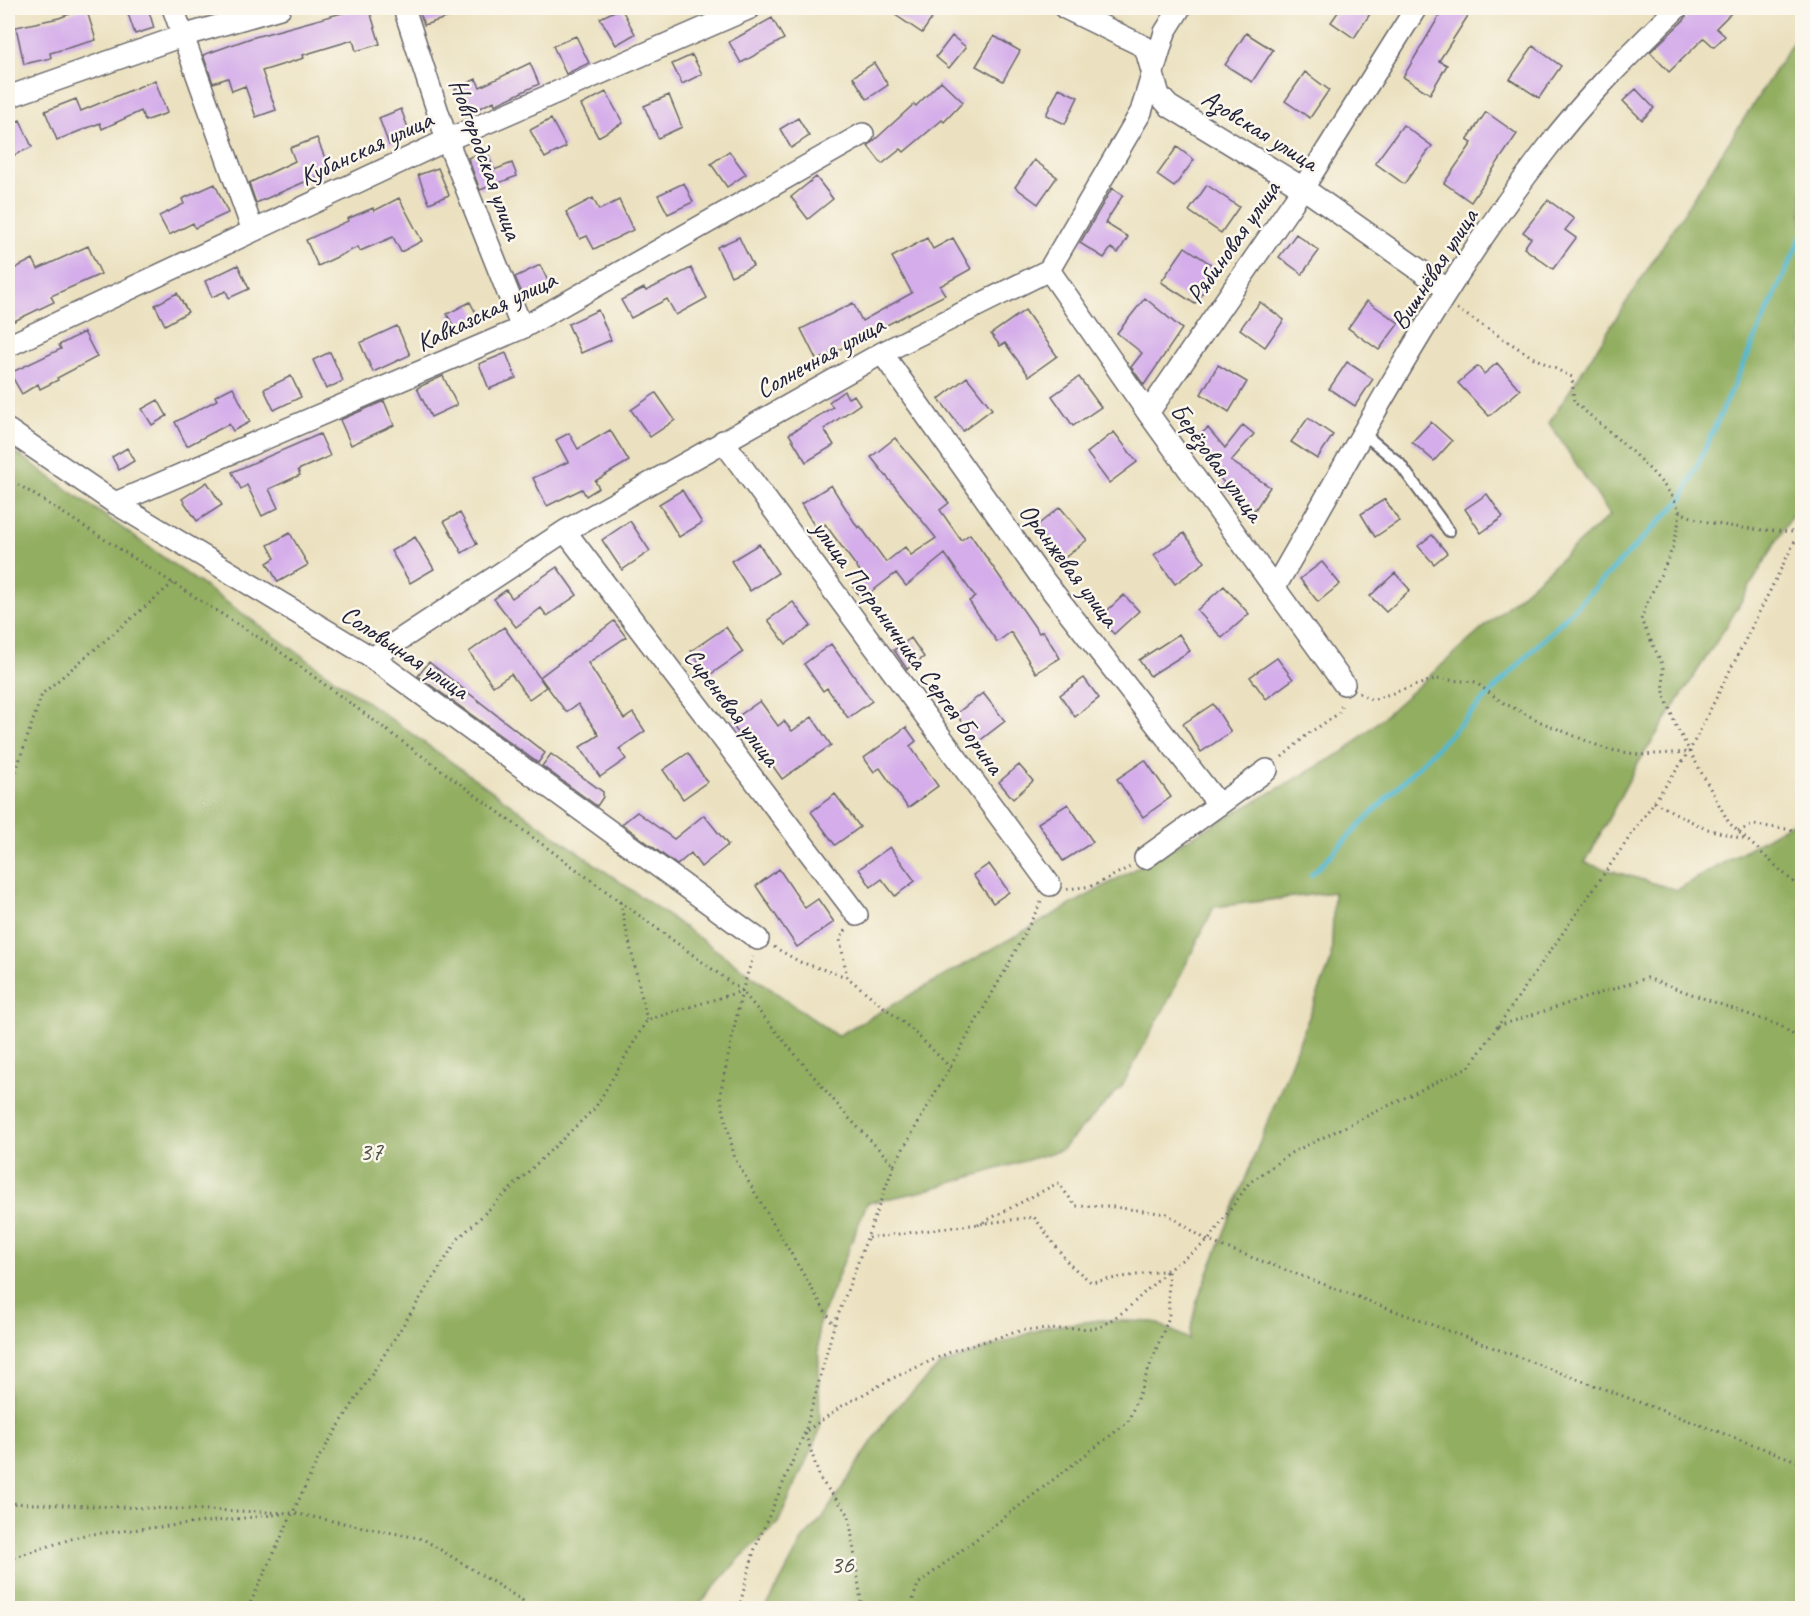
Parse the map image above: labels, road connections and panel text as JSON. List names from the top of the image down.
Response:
{
  "streets": {
    "street": [
      "Азовская улица",
      "Кубанская улица",
      "Новгородская улица",
      "Рябиновая улица",
      "Вишнёвая улица",
      "Кавказская улица",
      "Солнечная улица",
      "Берёзовая улица",
      "Оранжевая улица",
      "улица Пограничника Сергея Борина",
      "Соловьиная улица",
      "Сиреневая улица"
    ]
  },
  "crossings": [
    ["Азовская улица", "Рябиновая улица"],
    ["Азовская улица", "Вишнёвая улица"],
    ["Кубанская улица", "Новгородская улица"],
    ["Новгородская улица", "Кавказская улица"],
    ["Рябиновая улица", "Берёзовая улица"],
    ["Вишнёвая улица", "Берёзовая улица"],
    ["Кавказская улица", "Соловьиная улица"],
    ["Солнечная улица", "Берёзовая улица"],
    ["Солнечная улица", "Оранжевая улица"],
    ["Солнечная улица", "улица Пограничника Сергея Борина"],
    ["Солнечная улица", "Соловьиная улица"],
    ["Солнечная улица", "Сиреневая улица"]
  ],
  "parks": ["37", "36"]
}
